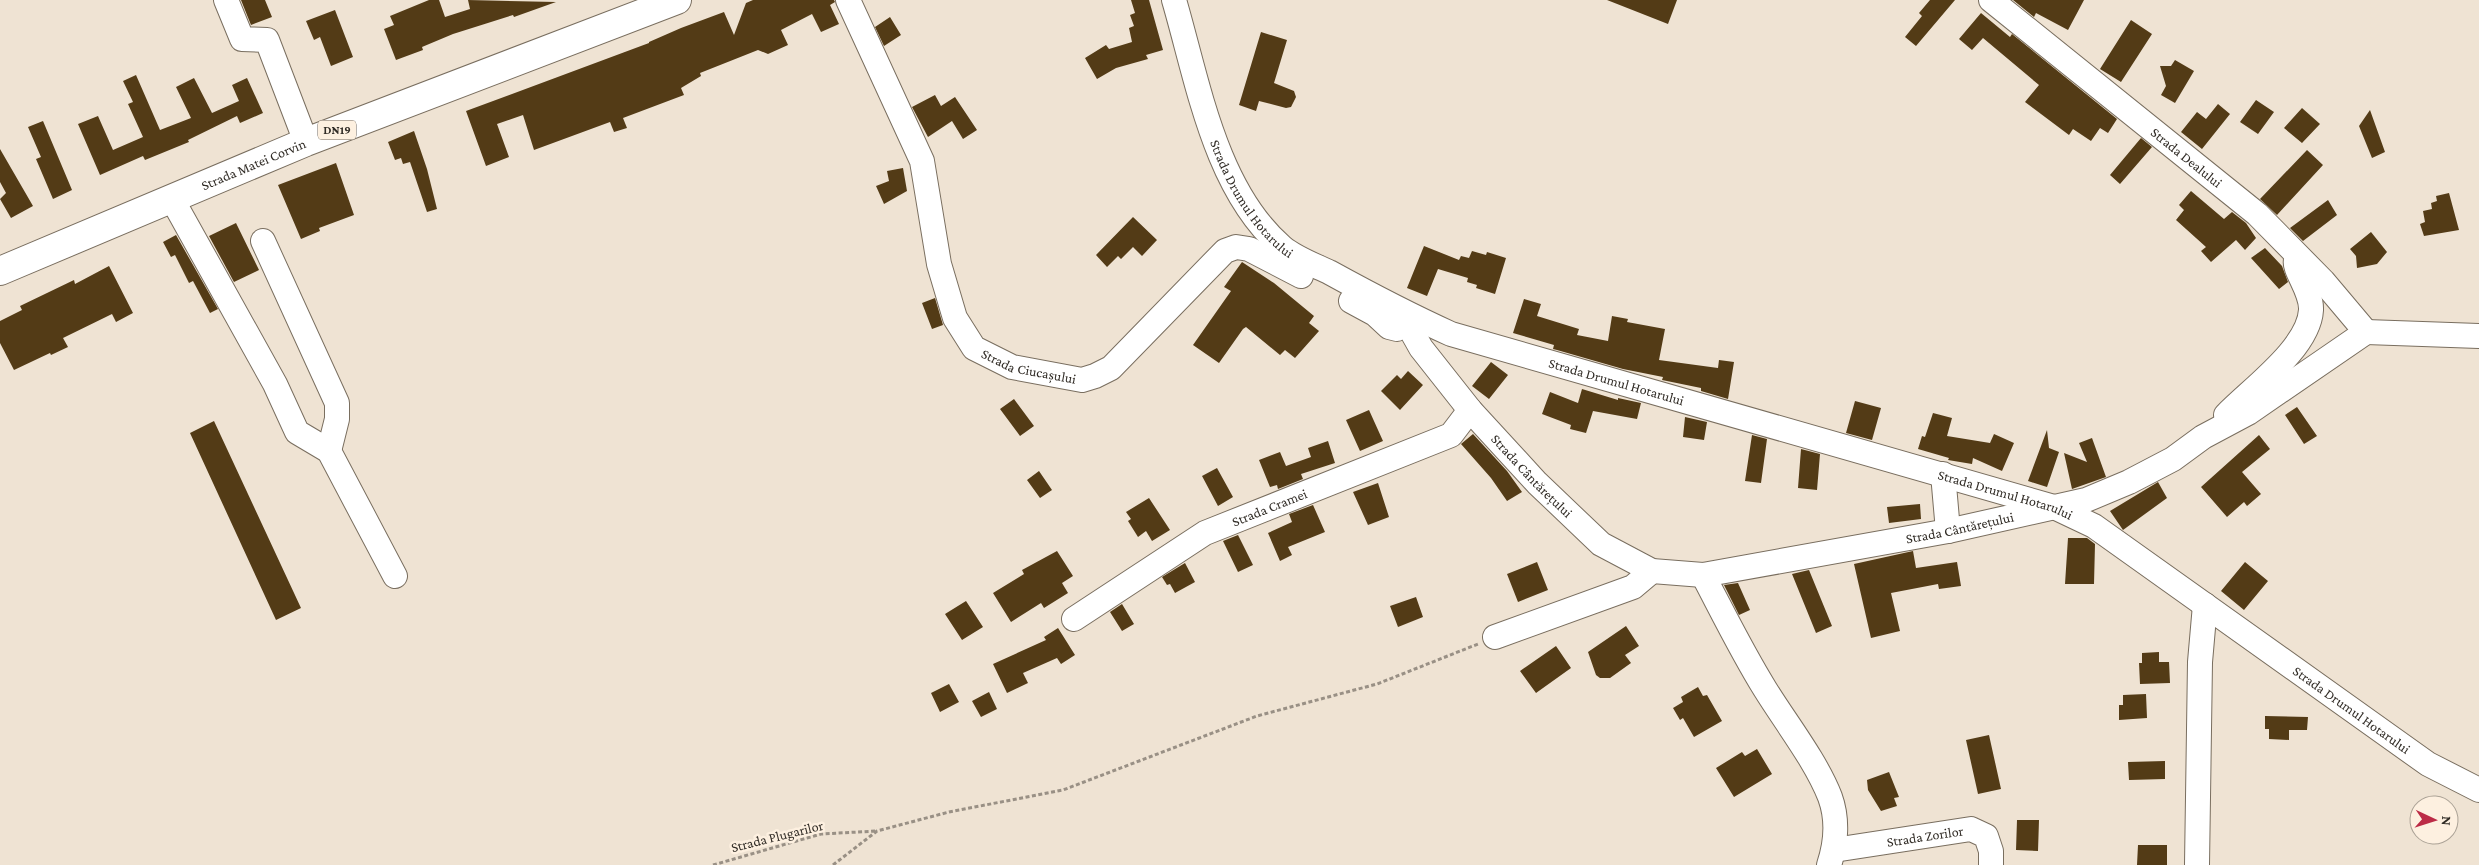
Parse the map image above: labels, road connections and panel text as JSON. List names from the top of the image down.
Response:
{
  "streets": {
    "main road": ["DN19", "Strada Matei Corvin"],
    "street": [
      "Strada Dealului",
      "Strada Drumul Hotarului",
      "Strada Ciucașului",
      "Strada Cântărețului",
      "Strada Cramei",
      "Strada Zorilor"
    ],
    "path": ["Strada Plugarilor"]
  },
  "crossings": [
    ["Strada Dealului", "Strada Cântărețului"],
    ["Strada Drumul Hotarului", "Strada Ciucașului"],
    ["Strada Drumul Hotarului", "Strada Cântărețului"],
    ["Strada Ciucașului", "Strada Cântărețului"],
    ["Strada Cântărețului", "Strada Cramei"]
  ],
  "north": "right"
}
